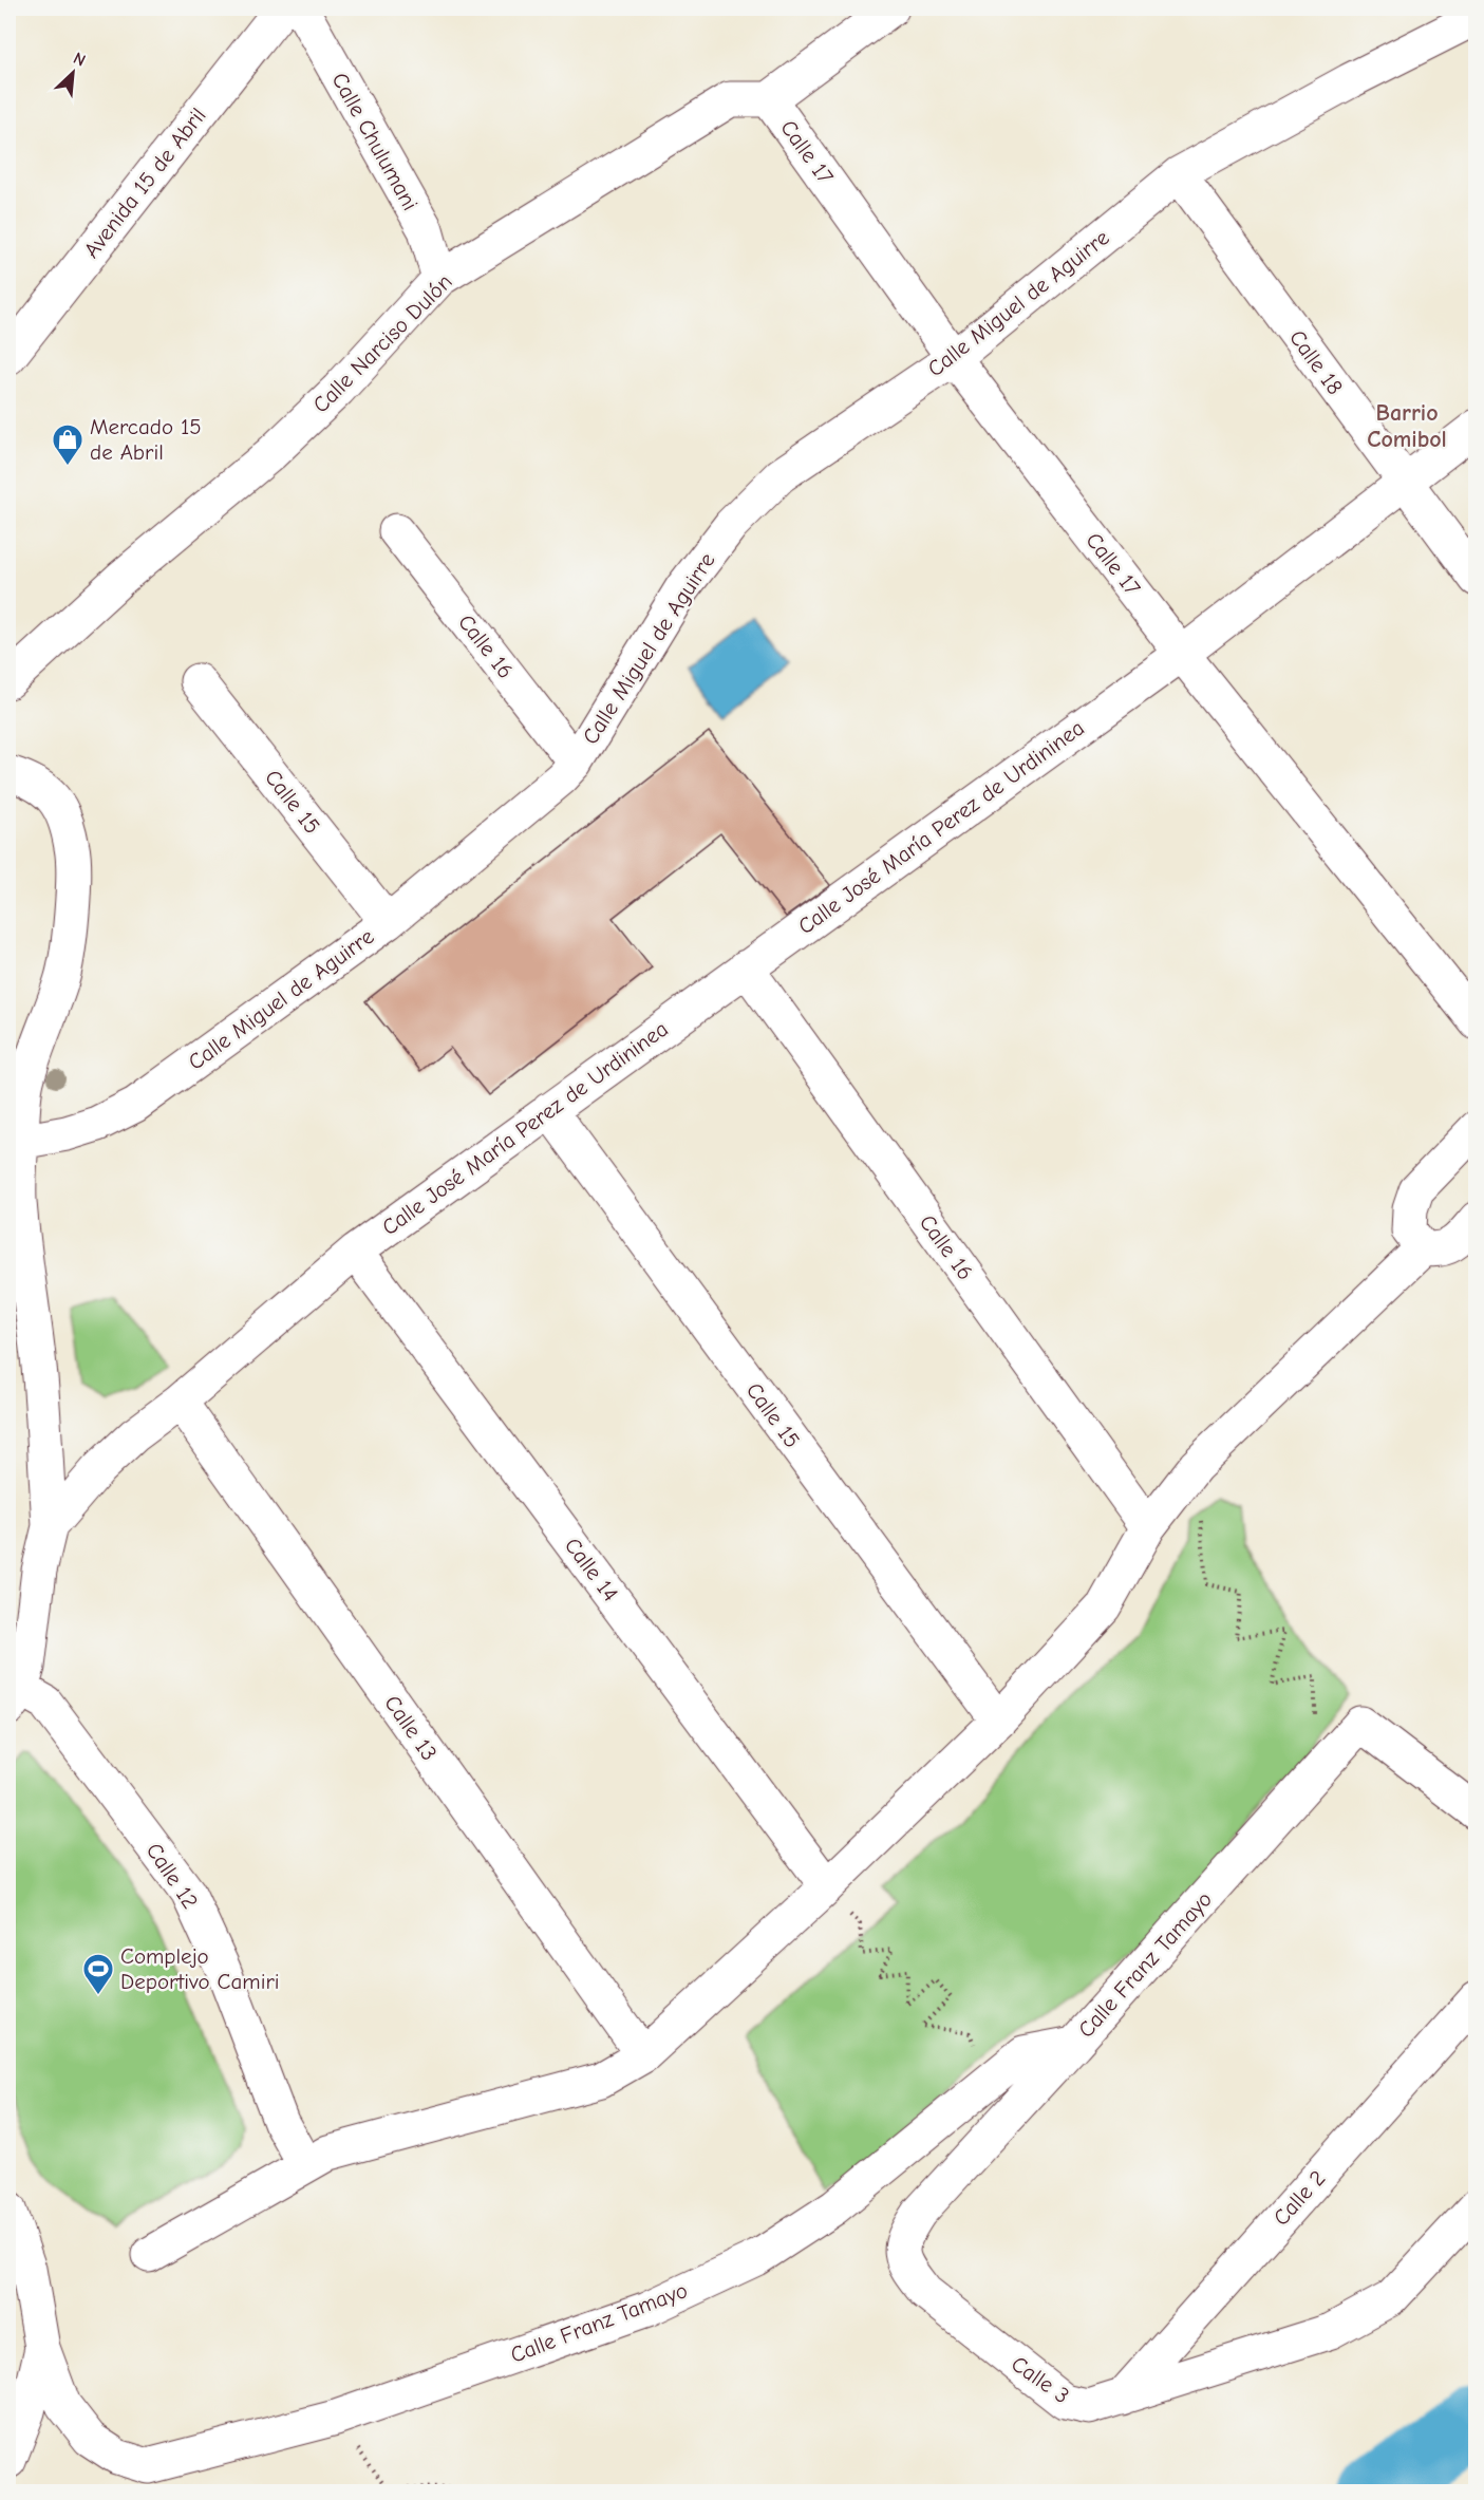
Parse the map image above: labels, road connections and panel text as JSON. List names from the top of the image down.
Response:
{
  "streets": {
    "street": [
      "Calle Chulumani",
      "Calle 17",
      "Avenida 15 de Abril",
      "Calle Miguel de Aguirre",
      "Calle Narciso Dulón",
      "Calle 18",
      "Calle 16",
      "Calle 15",
      "Calle José María Perez de Urdininea",
      "Calle 14",
      "Calle 13",
      "Calle 12",
      "Calle Franz Tamayo",
      "Calle 2",
      "Calle 3"
    ]
  },
  "crossings": [
    ["Calle Chulumani", "Calle Narciso Dulón"],
    ["Calle 17", "Calle Miguel de Aguirre"],
    ["Calle 17", "Calle Narciso Dulón"],
    ["Calle 17", "Calle José María Perez de Urdininea"],
    ["Calle Miguel de Aguirre", "Calle 18"],
    ["Calle Miguel de Aguirre", "Calle 16"],
    ["Calle Miguel de Aguirre", "Calle 15"],
    ["Calle 18", "Calle José María Perez de Urdininea"],
    ["Calle 16", "Calle José María Perez de Urdininea"],
    ["Calle 15", "Calle José María Perez de Urdininea"],
    ["Calle José María Perez de Urdininea", "Calle 14"],
    ["Calle José María Perez de Urdininea", "Calle 13"],
    ["Calle José María Perez de Urdininea", "Calle 12"],
    ["Calle Franz Tamayo", "Calle 3"],
    ["Calle 2", "Calle 3"]
  ],
  "districts": ["Barrio Comibol"],
  "places": {
    "shop": ["Mercado 15 de Abril"],
    "sports": ["Complejo Deportivo Camiri"]
  },
  "north": "top right"
}
